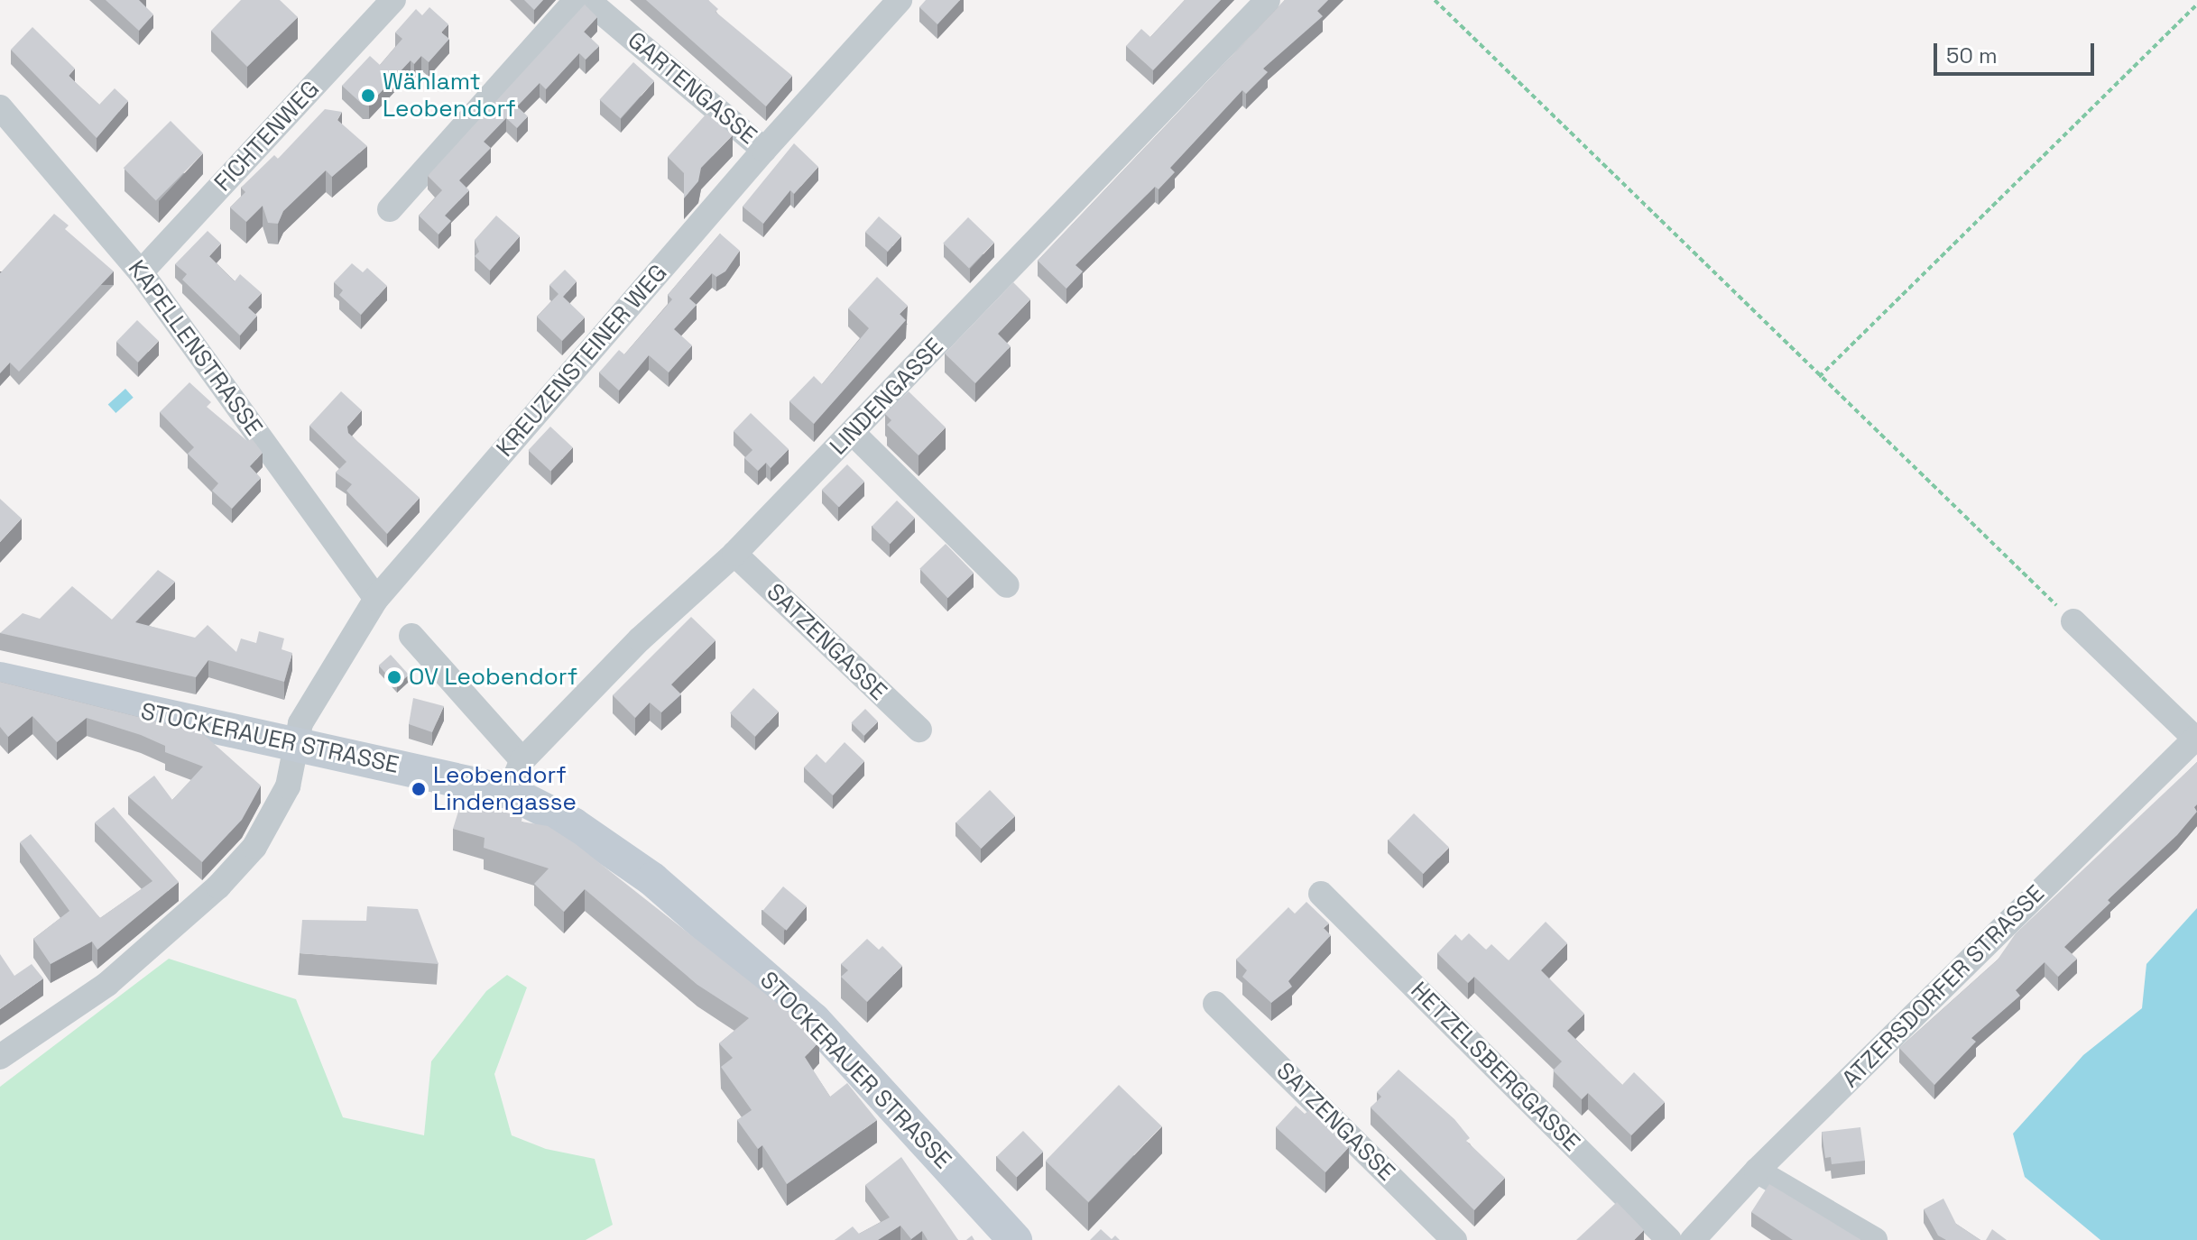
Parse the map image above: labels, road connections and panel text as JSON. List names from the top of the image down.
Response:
{
  "streets": {
    "street": [
      "GARTENGASSE",
      "FICHTENWEG",
      "KAPELLENSTRASSE",
      "KREUZENSTEINER WEG",
      "LINDENGASSE",
      "SATZENGASSE",
      "STOCKERAUER STRASSE",
      "ATZERSDORFER STRASSE",
      "HETZELSBERGGASSE"
    ]
  },
  "crossings": [
    ["GARTENGASSE", "KREUZENSTEINER WEG"],
    ["FICHTENWEG", "KAPELLENSTRASSE"],
    ["KAPELLENSTRASSE", "KREUZENSTEINER WEG"],
    ["KREUZENSTEINER WEG", "STOCKERAUER STRASSE"],
    ["LINDENGASSE", "SATZENGASSE"],
    ["LINDENGASSE", "STOCKERAUER STRASSE"]
  ],
  "places": ["Wählamt Leobendorf", "OV Leobendorf", "Leobendorf Lindengasse"],
  "scale_bar": "50 m"
}
